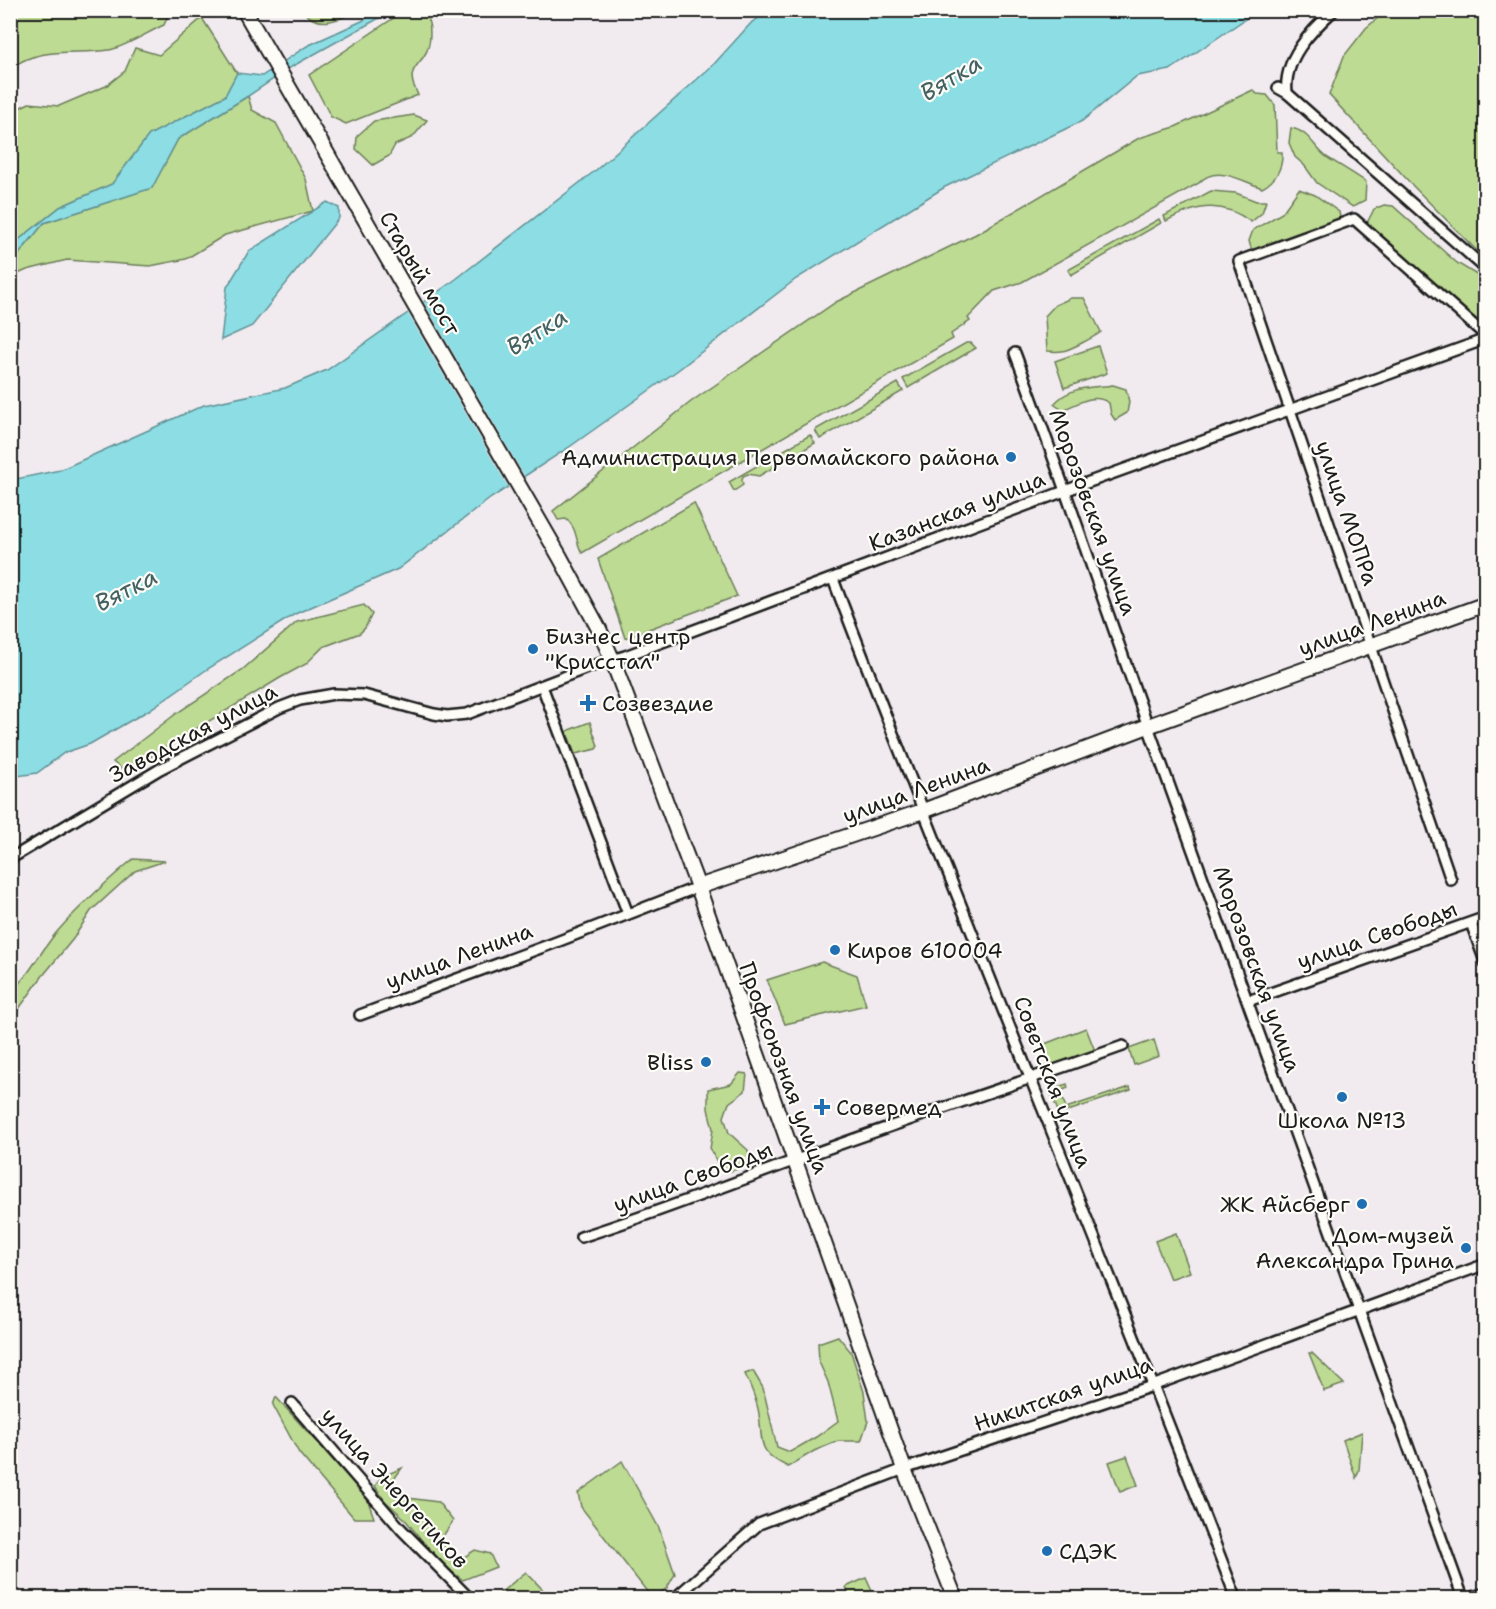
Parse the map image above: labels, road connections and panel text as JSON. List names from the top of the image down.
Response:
{
  "streets": {
    "main road": ["Старый мост", "улица Ленина", "Профсоюзная улица"],
    "street": [
      "Казанская улица",
      "Морозовская улица",
      "улица МОПРа",
      "Заводская улица",
      "улица Свободы",
      "Советская улица",
      "Никитская улица",
      "улица Энергетиков"
    ]
  },
  "crossings": [
    ["Старый мост", "Профсоюзная улица"],
    ["Казанская улица", "Морозовская улица"],
    ["Казанская улица", "улица МОПРа"],
    ["Казанская улица", "Заводская улица"],
    ["Казанская улица", "Профсоюзная улица"],
    ["Казанская улица", "Советская улица"],
    ["Морозовская улица", "улица Ленина"],
    ["Морозовская улица", "улица Свободы"],
    ["Морозовская улица", "Никитская улица"],
    ["улица МОПРа", "улица Ленина"],
    ["улица Ленина", "Профсоюзная улица"],
    ["улица Ленина", "Советская улица"],
    ["Заводская улица", "Профсоюзная улица"],
    ["улица Свободы", "Профсоюзная улица"],
    ["улица Свободы", "Советская улица"],
    ["Профсоюзная улица", "Никитская улица"],
    ["Советская улица", "Никитская улица"]
  ],
  "water": ["Вятка"],
  "places": {
    "other": [
      "Администрация Первомайского района",
      "Бизнес центр \"Крисстал\"",
      "Киров 610004",
      "Bliss",
      "Школа №13",
      "ЖК Айсберг",
      "Дом-музей Александра Грина",
      "СДЭК"
    ],
    "health": ["Созвездие", "Совермед"]
  }
}
